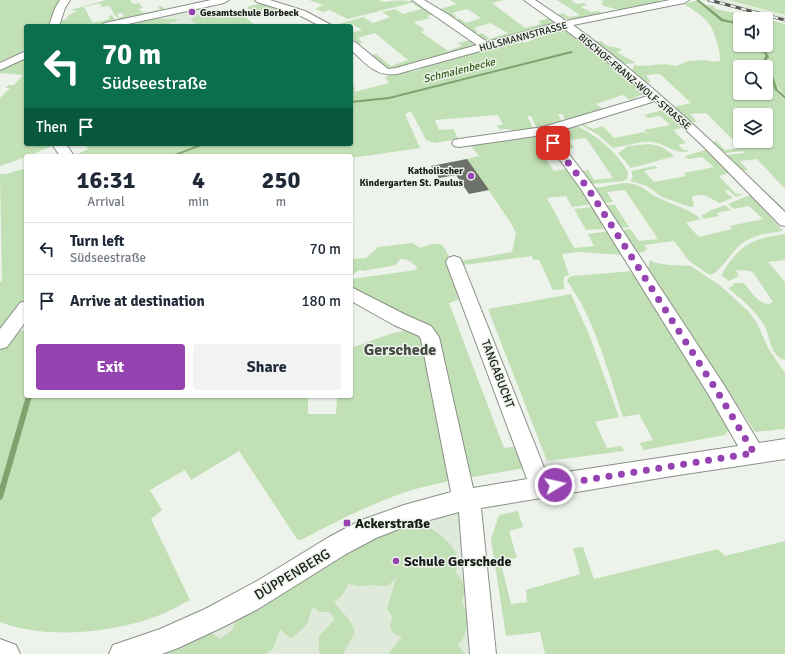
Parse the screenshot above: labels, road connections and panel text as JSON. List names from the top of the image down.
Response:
{
  "streets": {
    "street": [
      "HÜLSMANNSTRASSE",
      "BISCHOF-FRANZ-WOLF-STRASSE",
      "TANGABUCHT",
      "DÜPPENBERG"
    ]
  },
  "crossings": [
    ["HÜLSMANNSTRASSE", "BISCHOF-FRANZ-WOLF-STRASSE"],
    ["TANGABUCHT", "DÜPPENBERG"]
  ],
  "districts": ["Gerschede"],
  "water": ["Schmalenbecke"],
  "places": {
    "other": ["Gesamtschule Borbeck", "Katholischer Kindergarten St. Paulus", "Schule Gerschede"],
    "transit": ["Ackerstraße"]
  },
  "page": {
    "turn": ["70 m", "Südseestraße"],
    "then": "Then",
    "eta": [
      "16:31",
      "Arrival",
      "4",
      "min",
      "250",
      "m"
    ],
    "list": [
      {
        "name": "Turn left",
        "note": "Südseestraße",
        "value": "70 m"
      },
      {
        "name": "Arrive at destination",
        "value": "180 m"
      }
    ],
    "buttons": ["Exit", "Share"]
  }
}
